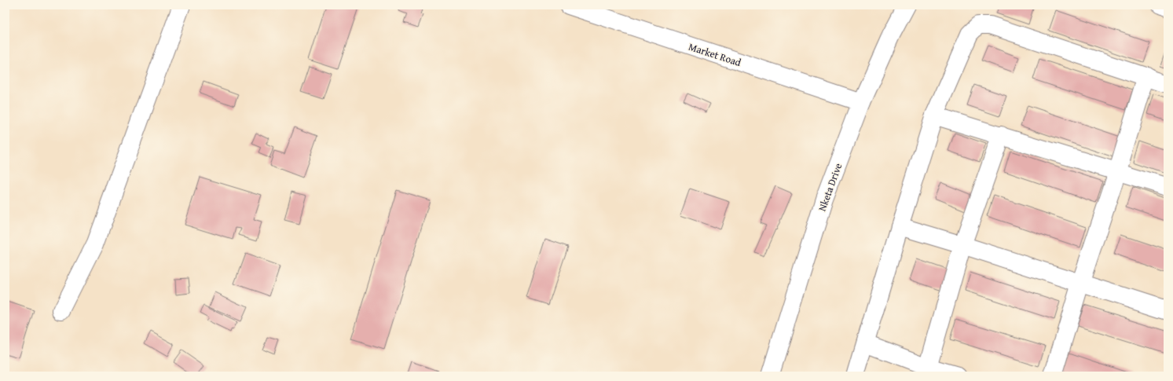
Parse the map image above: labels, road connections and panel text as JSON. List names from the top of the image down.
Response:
{
  "streets": {
    "street": ["Market Road", "Nketa Drive"]
  },
  "crossings": [
    ["Market Road", "Nketa Drive"]
  ]
}
